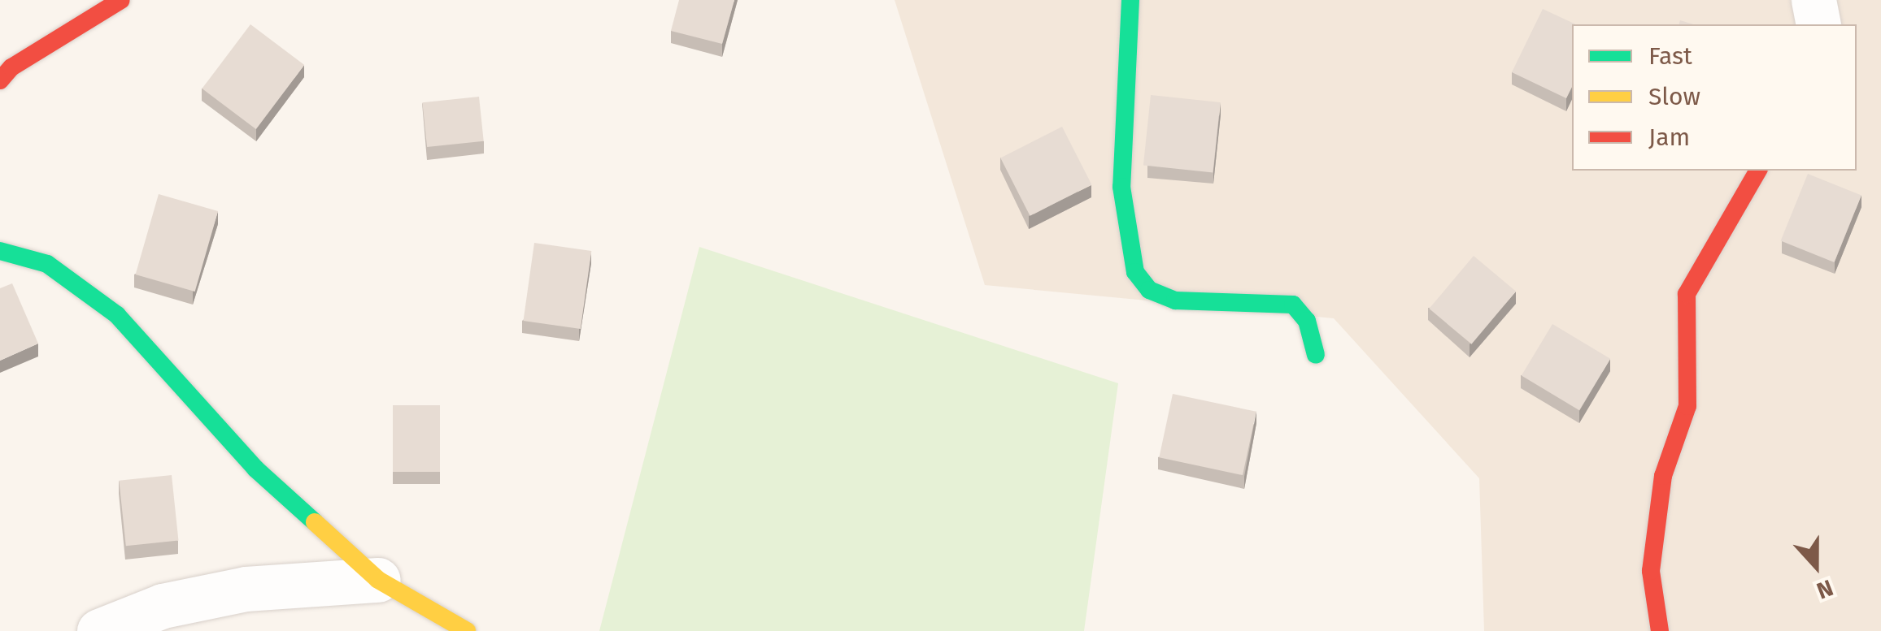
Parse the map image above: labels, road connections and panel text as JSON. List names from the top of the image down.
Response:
{
  "legend": ["Fast", "Slow", "Jam"],
  "north": "bottom"
}
